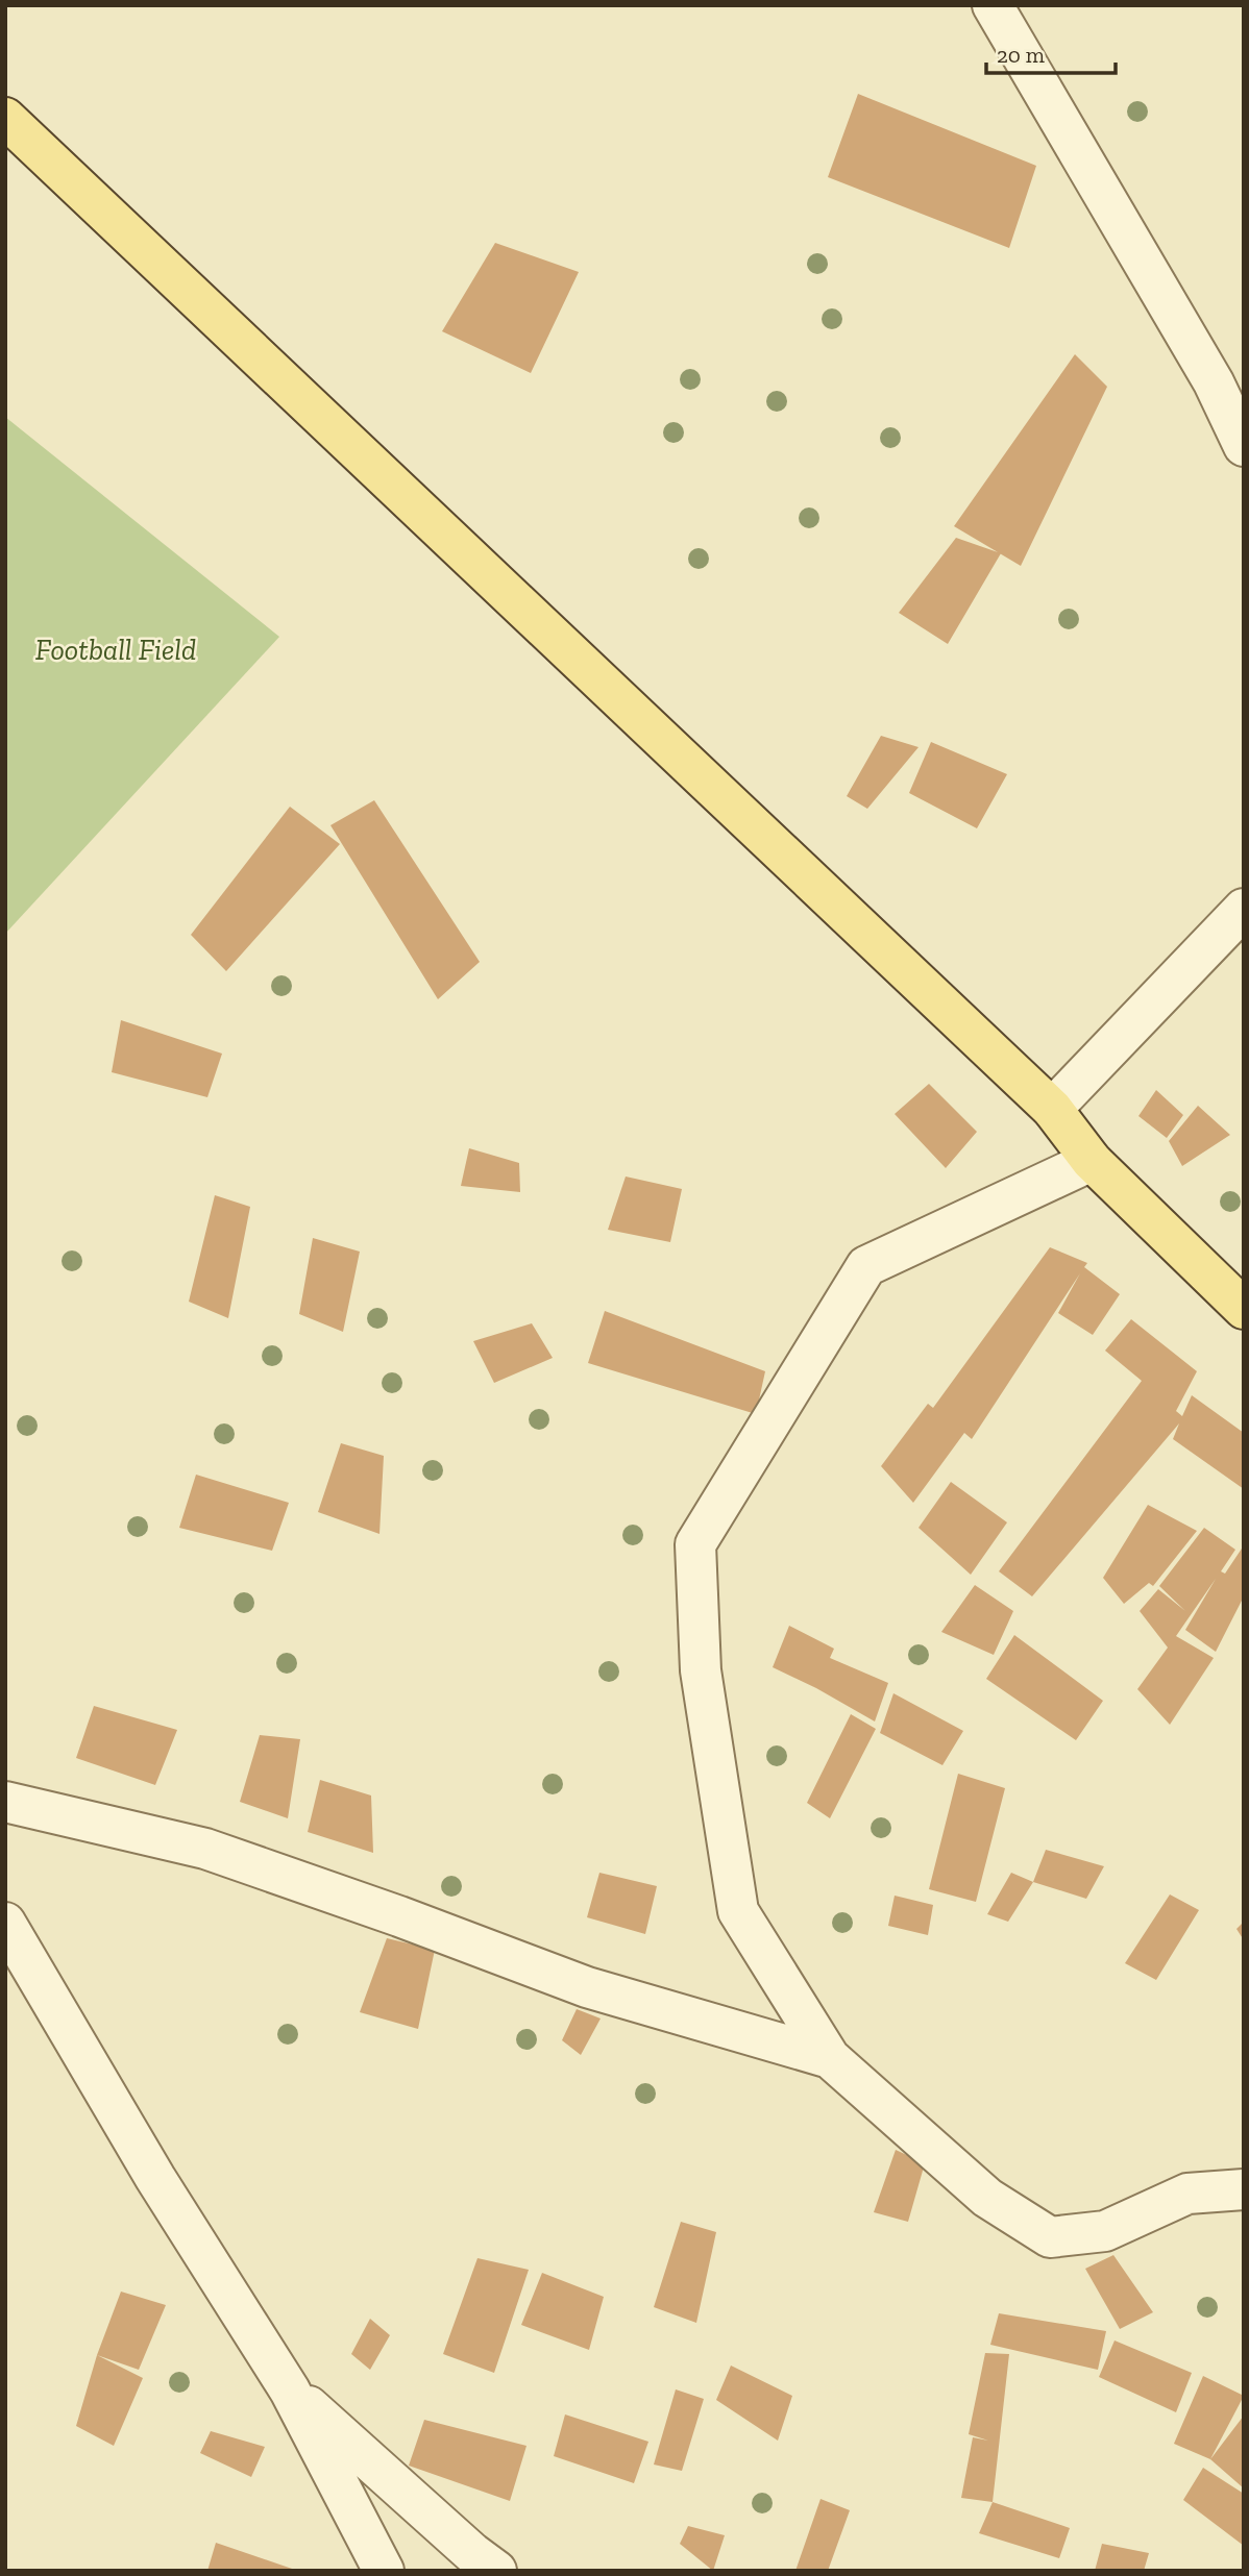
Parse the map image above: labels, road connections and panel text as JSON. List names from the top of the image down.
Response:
{
  "parks": ["Football Field"],
  "scale_bar": "20 m"
}
